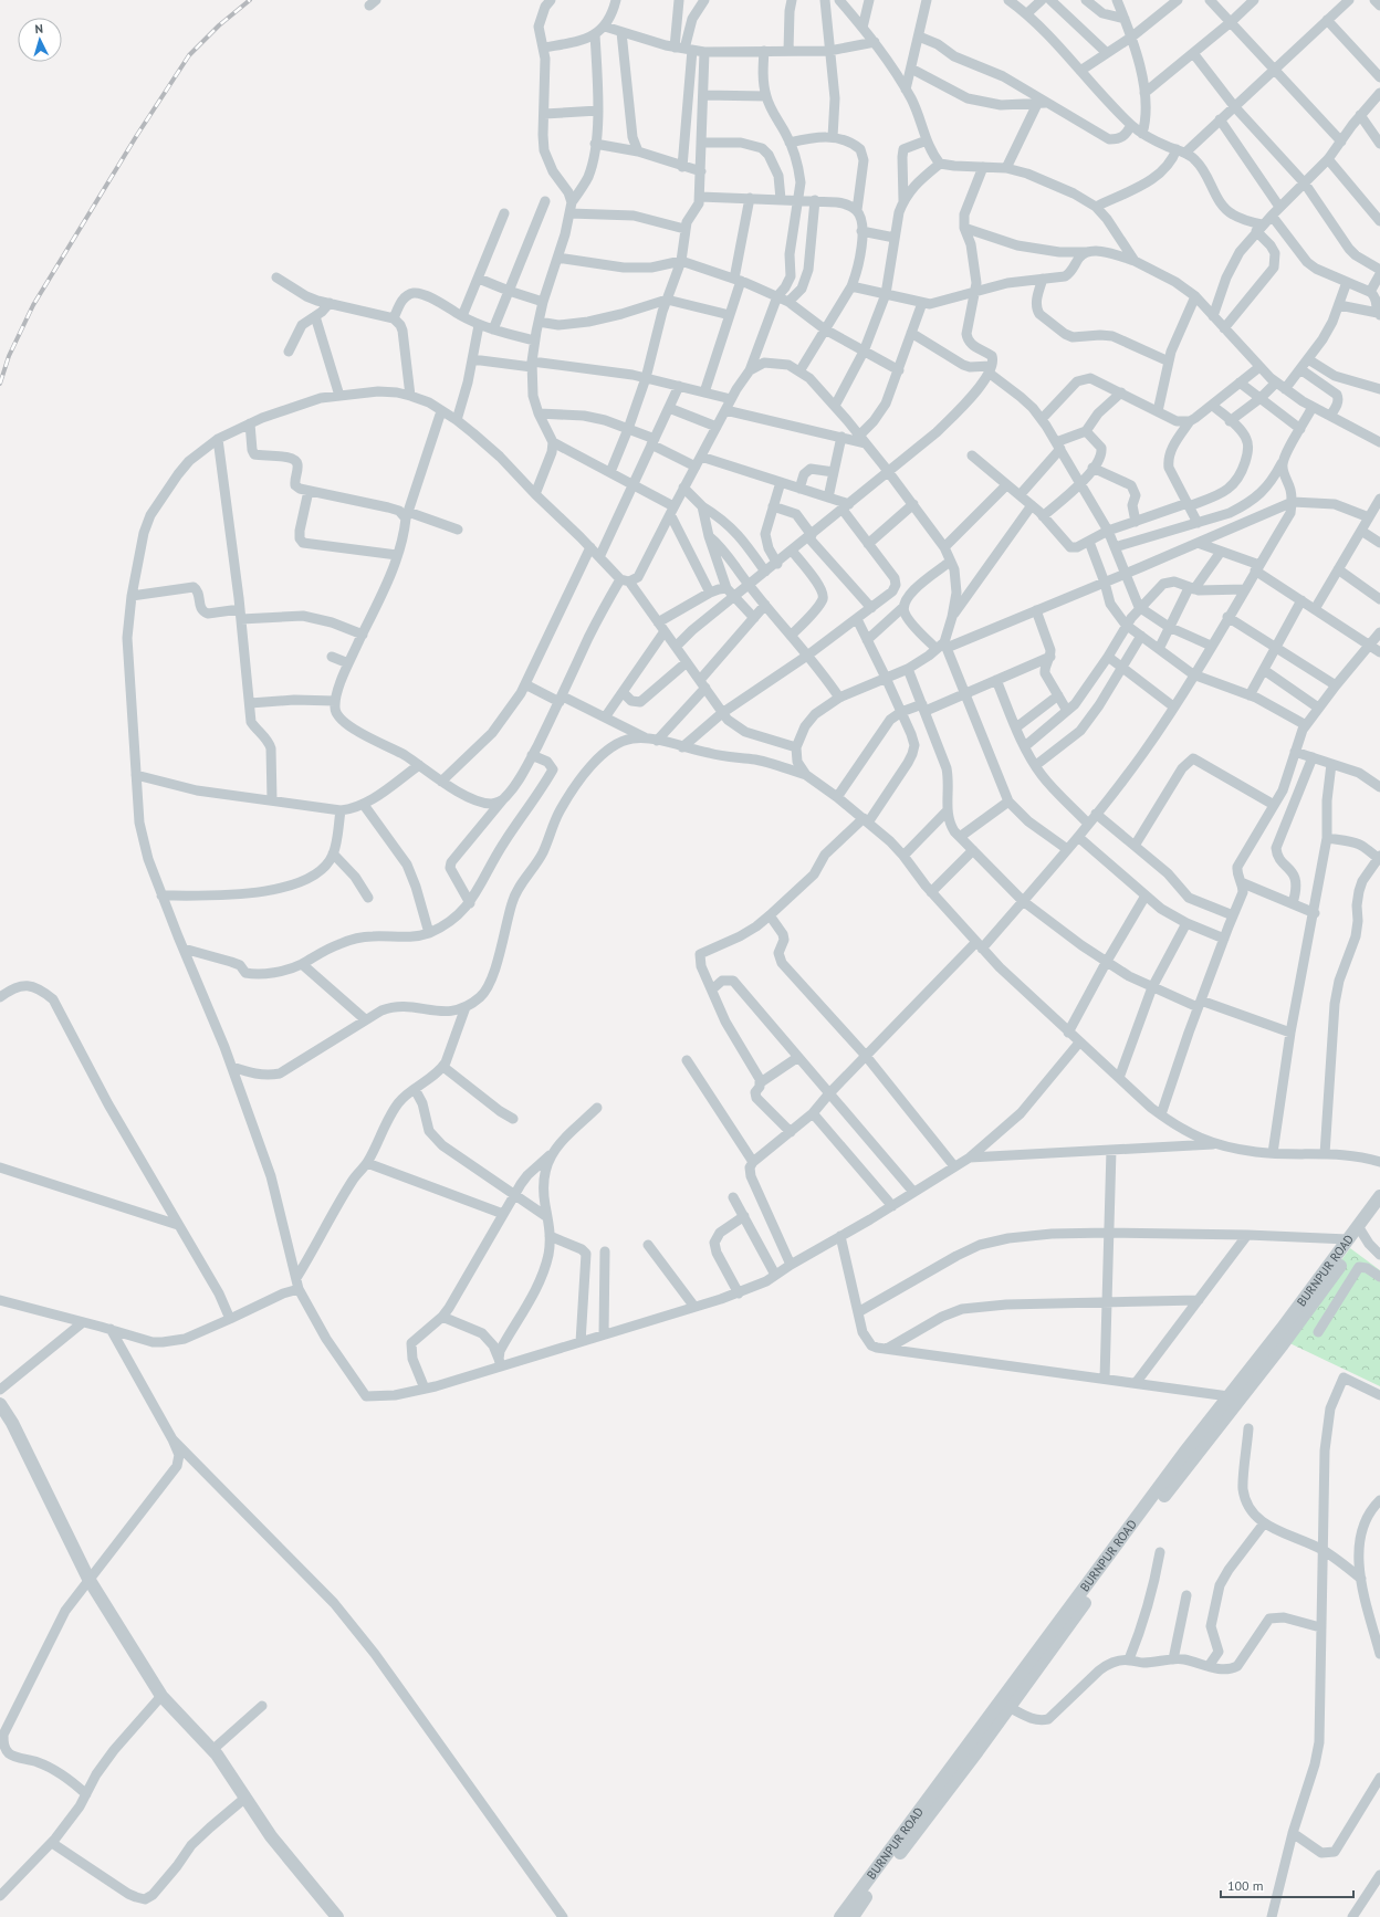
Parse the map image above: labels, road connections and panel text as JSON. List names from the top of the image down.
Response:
{
  "streets": {
    "street": ["BURNPUR ROAD"]
  },
  "scale_bar": "100 m",
  "north": "top"
}
